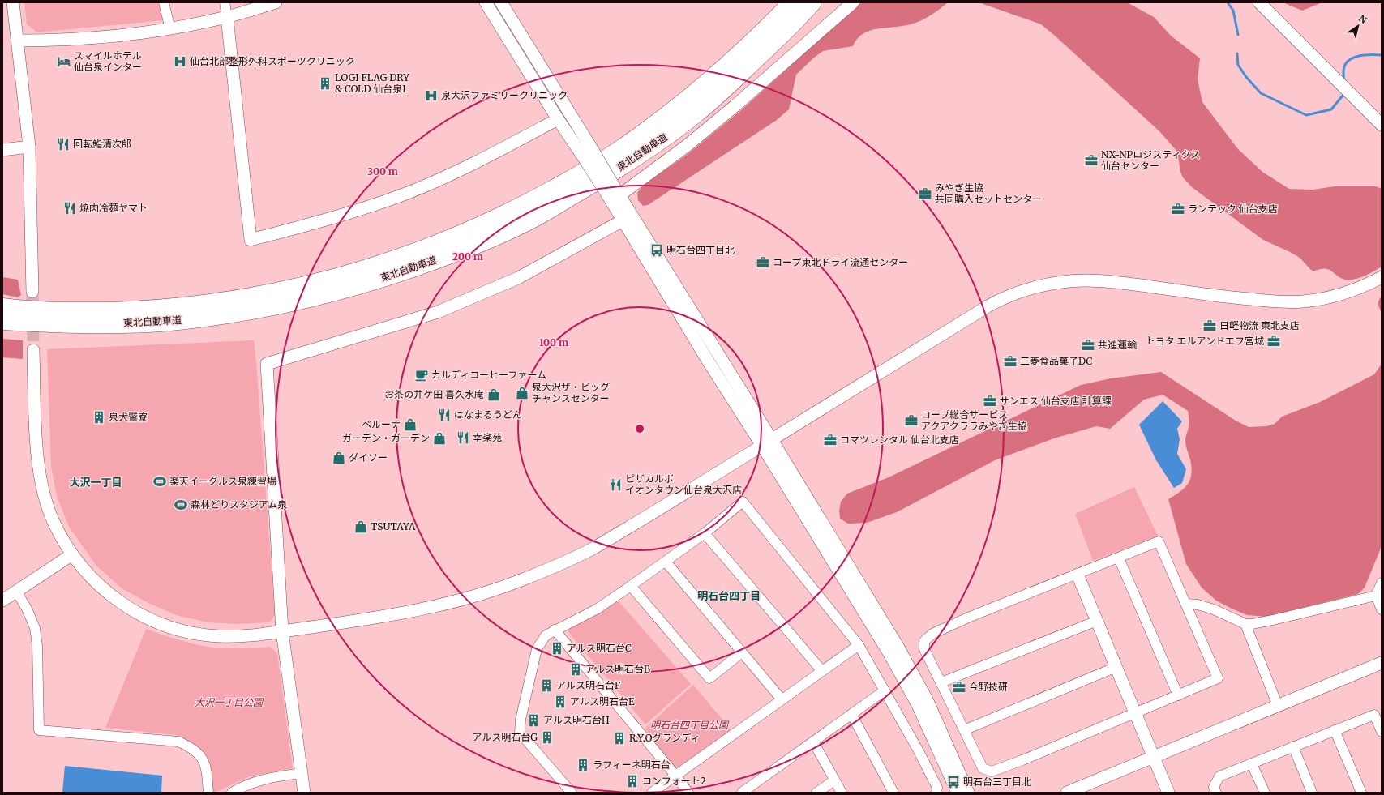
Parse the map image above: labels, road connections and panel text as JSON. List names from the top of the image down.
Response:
{
  "streets": {
    "highway": ["東北自動車道"]
  },
  "districts": ["大沢一丁目", "明石台四丁目"],
  "parks": ["大沢一丁目公園", "明石台四丁目公園"],
  "places": {
    "hotel": ["スマイルホテル 仙台泉インター"],
    "hospital": ["仙台北部整形外科スポーツクリニック", "泉大沢ファミリークリニック"],
    "building": [
      "LOGI FLAG DRY & COLD 仙台泉I",
      "泉犬鷲寮",
      "アルス明石台C",
      "アルス明石台B",
      "アルス明石台F",
      "アルス明石台E",
      "アルス明石台H",
      "アルス明石台G",
      "R.Y.Oグランディ",
      "ラフィーネ明石台",
      "コンフォート2"
    ],
    "restaurant": [
      "回転鮨清次郎",
      "焼肉冷麺ヤマト",
      "はなまるうどん",
      "幸楽苑",
      "ピザカルボ イオンタウン仙台泉大沢店"
    ],
    "office": [
      "NX-NPロジスティクス 仙台センター",
      "みやぎ生協 共同購入セットセンター",
      "ランテック 仙台支店",
      "コープ東北ドライ流通センター",
      "日軽物流 東北支店",
      "トヨタ エルアンドエフ宮城",
      "共進運輸",
      "三菱食品菓子DC",
      "サンエス 仙台支店 計算課",
      "コープ総合サービス アクアクララみやぎ生協",
      "コマツレンタル 仙台北支店",
      "今野技研"
    ],
    "bus stop": ["明石台四丁目北", "明石台三丁目北"],
    "cafe": ["カルディコーヒーファーム"],
    "shop": [
      "泉大沢ザ・ビッグ チャンスセンター",
      "お茶の井ケ田 喜久水庵",
      "ベルーナ",
      "ガーデン・ガーデン",
      "ダイソー",
      "TSUTAYA"
    ],
    "sports": ["楽天イーグルス泉練習場", "森林どりスタジアム泉"]
  },
  "north": "top right",
  "rings": ["300 m", "200 m", "100 m"]
}
